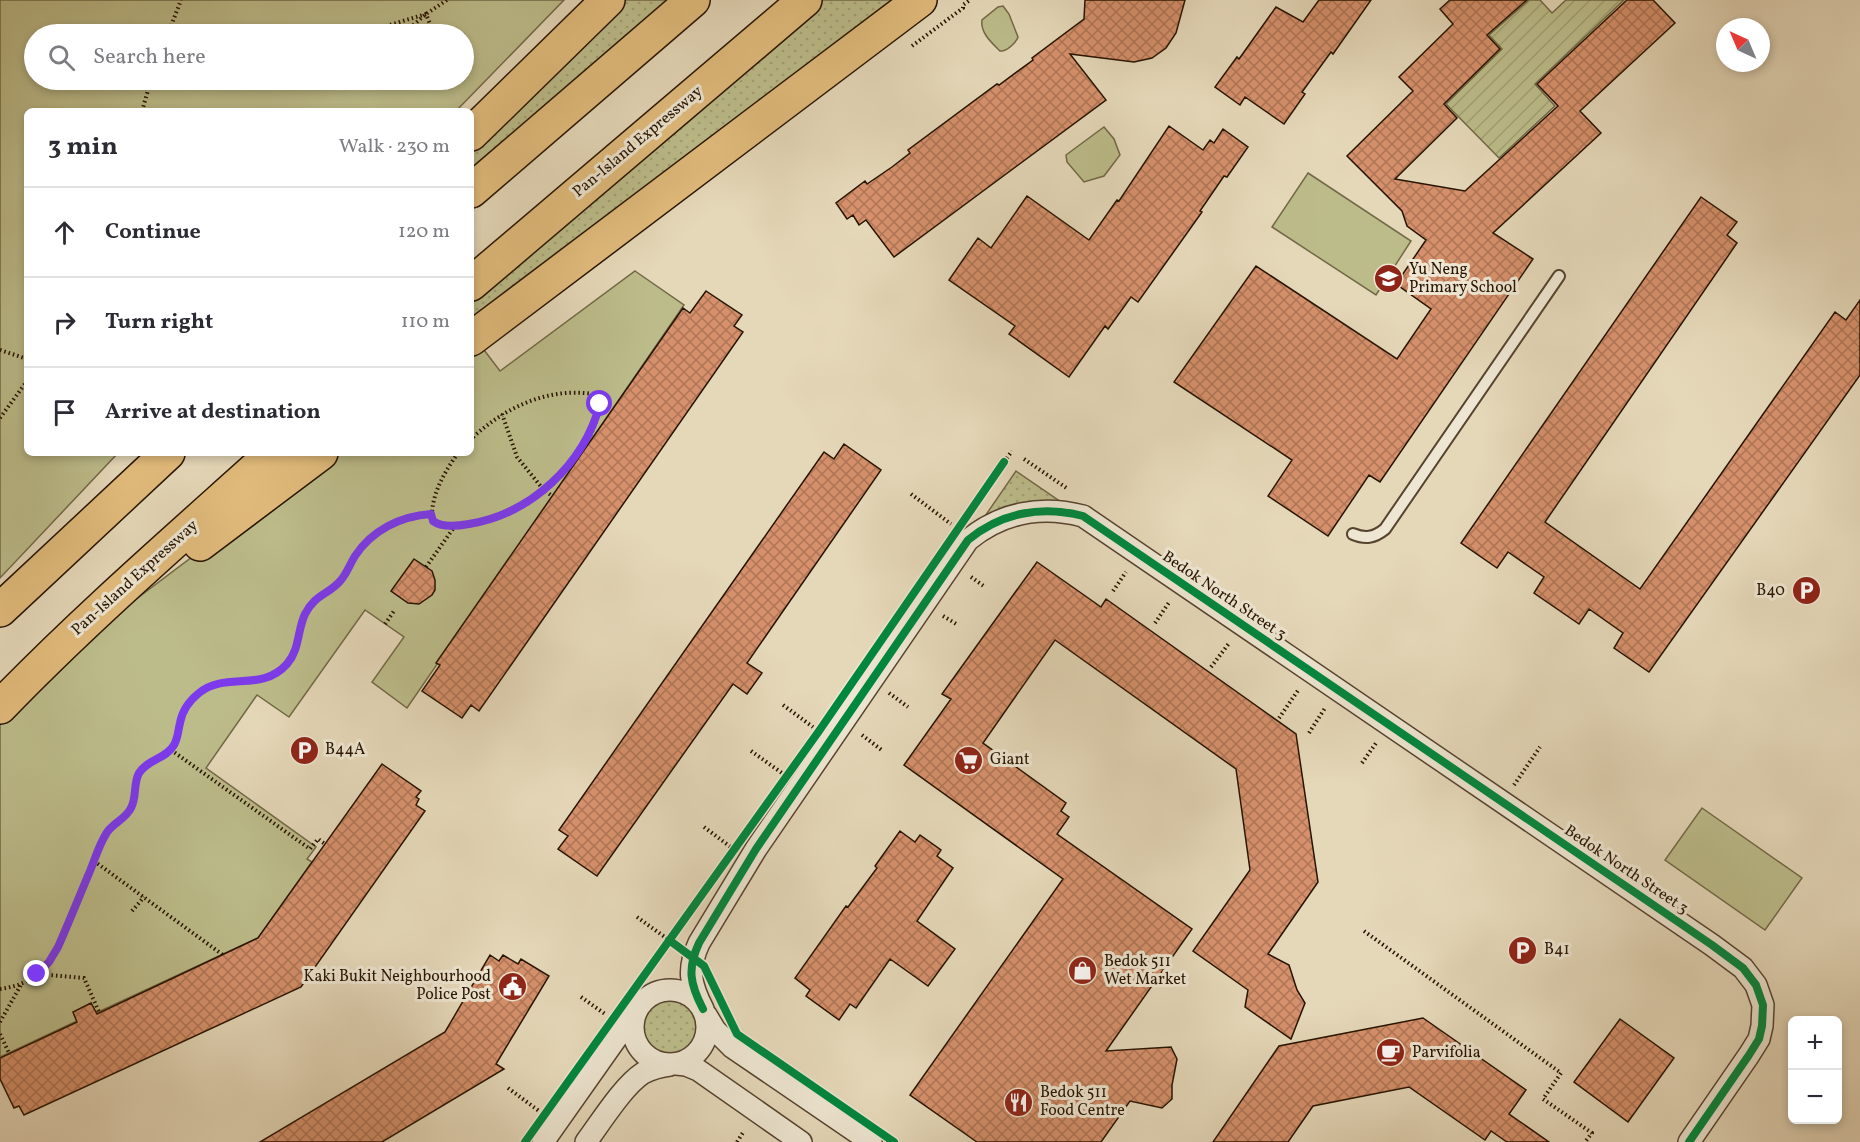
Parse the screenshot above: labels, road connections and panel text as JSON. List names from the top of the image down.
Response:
{
  "streets": {
    "highway": ["Pan-Island Expressway"],
    "street": ["Bedok North Street 3"]
  },
  "places": {
    "school or university": ["Yu Neng Primary School"],
    "parking": ["B40", "B44A", "B41"],
    "supermarket": ["Giant"],
    "shop": ["Bedok 511 Wet Market"],
    "public building": ["Kaki Bukit Neighbourhood Police Post"],
    "cafe": ["Parvifolia"],
    "restaurant": ["Bedok 511 Food Centre"]
  },
  "north": "top left",
  "page": {
    "search": "Search here",
    "heading": ["3 min", "Walk · 230 m"],
    "list": [
      ["Continue", "120 m"],
      ["Turn right", "110 m"],
      "Arrive at destination"
    ],
    "map_buttons": ["+", "−"]
  }
}
